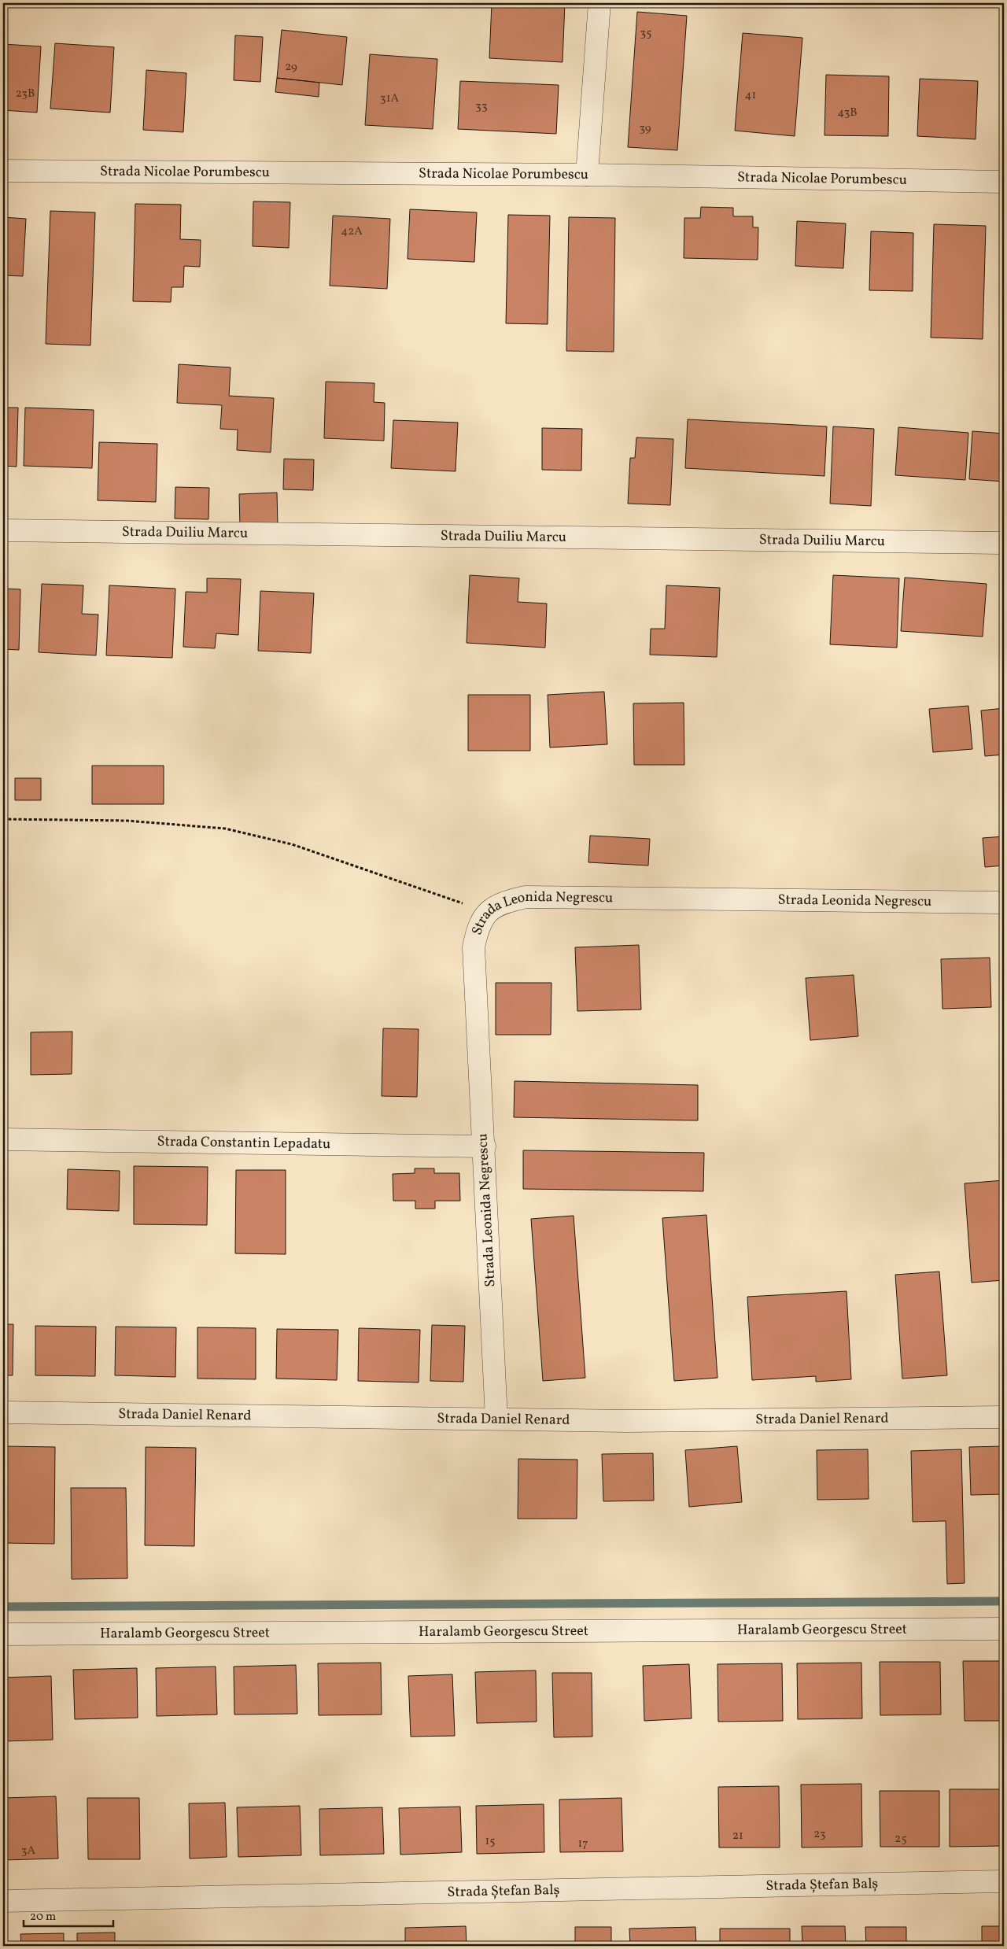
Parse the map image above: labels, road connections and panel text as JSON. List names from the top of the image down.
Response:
{
  "streets": {
    "street": [
      "Strada Nicolae Porumbescu",
      "Strada Duiliu Marcu",
      "Strada Leonida Negrescu",
      "Strada Constantin Lepadatu",
      "Strada Daniel Renard",
      "Haralamb Georgescu Street",
      "Strada Ștefan Balș"
    ]
  },
  "crossings": [
    ["Strada Leonida Negrescu", "Strada Constantin Lepadatu"],
    ["Strada Leonida Negrescu", "Strada Daniel Renard"]
  ],
  "house_numbers": [
    "35",
    "29",
    "23B",
    "41",
    "31A",
    "33",
    "43B",
    "39",
    "42A",
    "23",
    "21",
    "25",
    "15",
    "17",
    "3A"
  ],
  "scale_bar": "20 m"
}
